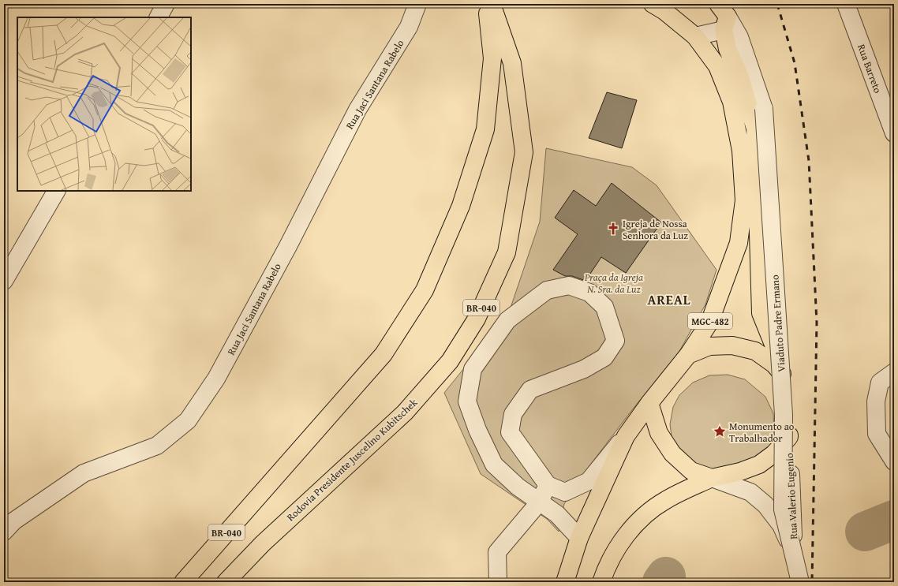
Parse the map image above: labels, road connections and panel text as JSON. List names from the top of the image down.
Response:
{
  "streets": {
    "highway": ["BR-040", "MGC-482", "Rodovia Presidente Juscelino Kubitschek"],
    "street": [
      "Rua Barreto",
      "Rua Jaci Santana Rabelo",
      "Viaduto Padre Ermano",
      "Rua Valerio Eugenio"
    ]
  },
  "districts": ["AREAL"],
  "parks": ["Praça da Igreja N. Sra. da Luz"],
  "places": {
    "church": ["Igreja de Nossa Senhora da Luz"],
    "place": ["Monumento ao Trabalhador"]
  }
}
